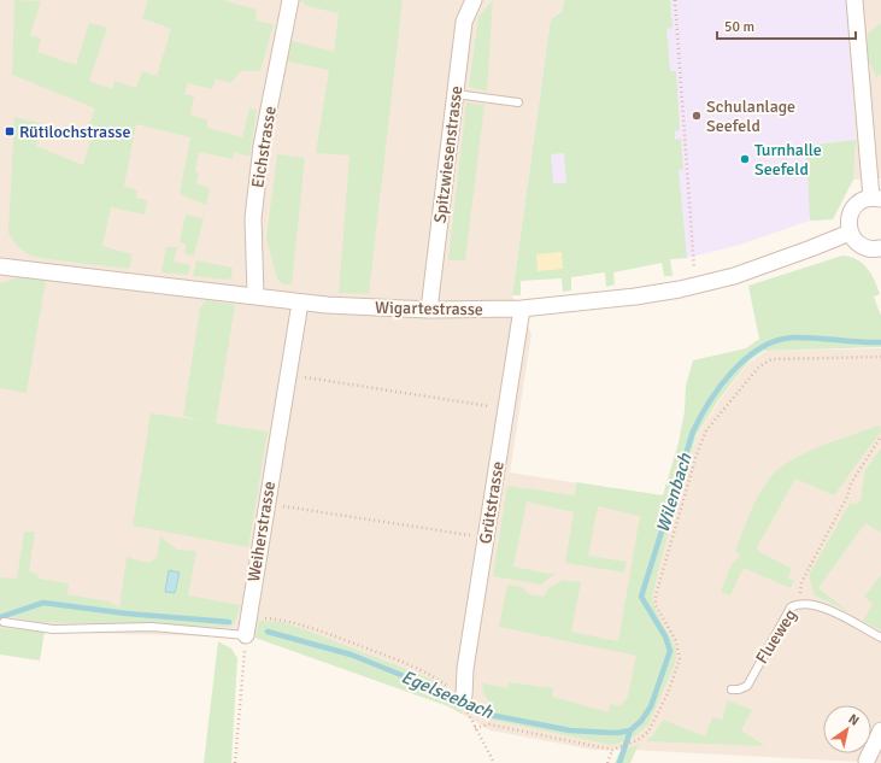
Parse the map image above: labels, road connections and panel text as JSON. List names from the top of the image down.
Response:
{
  "streets": {
    "street": [
      "Eichstrasse",
      "Spitzwiesenstrasse",
      "Wigartestrasse",
      "Grütstrasse",
      "Weiherstrasse"
    ],
    "lane": ["Flueweg"]
  },
  "crossings": [
    ["Eichstrasse", "Wigartestrasse"],
    ["Spitzwiesenstrasse", "Wigartestrasse"],
    ["Wigartestrasse", "Grütstrasse"],
    ["Wigartestrasse", "Weiherstrasse"]
  ],
  "water": ["Wilenbach", "Egelseebach"],
  "places": {
    "other": ["Schulanlage Seefeld", "Turnhalle Seefeld"],
    "transit": ["Rütilochstrasse"]
  },
  "scale_bar": "50 m",
  "north": "top right"
}
